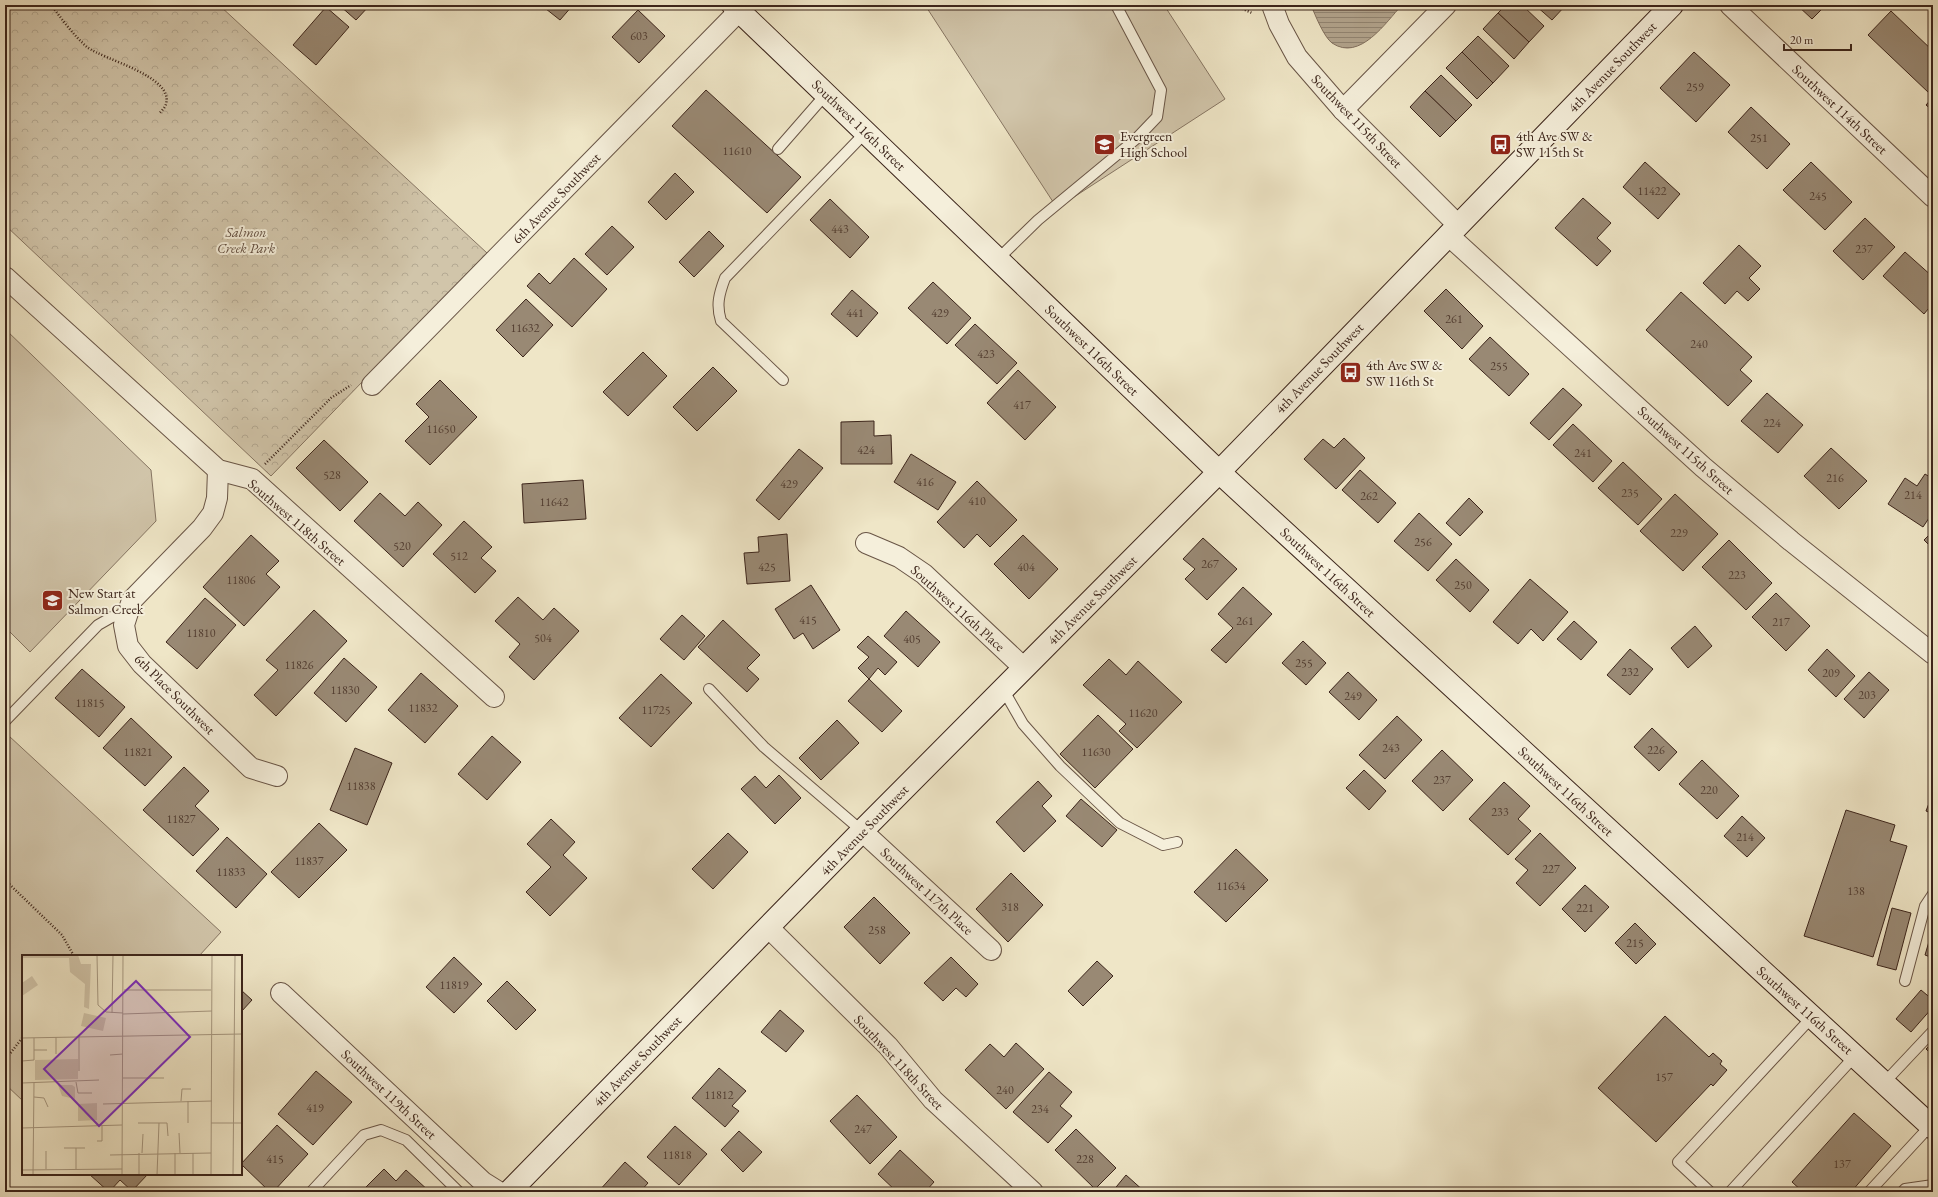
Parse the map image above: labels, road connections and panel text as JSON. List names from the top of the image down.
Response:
{
  "streets": {
    "street": [
      "4th Avenue Southwest",
      "Southwest 114th Street",
      "Southwest 115th Street",
      "Southwest 116th Street",
      "6th Avenue Southwest",
      "Southwest 118th Street",
      "Southwest 116th Place",
      "6th Place Southwest",
      "Southwest 117th Place",
      "Southwest 119th Street"
    ]
  },
  "crossings": [
    ["4th Avenue Southwest", "Southwest 115th Street"],
    ["4th Avenue Southwest", "Southwest 116th Street"],
    ["4th Avenue Southwest", "Southwest 118th Street"],
    ["4th Avenue Southwest", "Southwest 116th Place"],
    ["4th Avenue Southwest", "Southwest 117th Place"],
    ["Southwest 116th Street", "6th Avenue Southwest"],
    ["Southwest 118th Street", "6th Place Southwest"]
  ],
  "parks": ["Salmon Creek Park"],
  "places": {
    "school or university": ["Evergreen High School", "New Start at Salmon Creek"],
    "bus stop": ["4th Ave SW & SW 115th St", "4th Ave SW & SW 116th St"]
  },
  "house_numbers": [
    "603",
    "259",
    "251",
    "11610",
    "11422",
    "245",
    "443",
    "237",
    "441",
    "429",
    "261",
    "11632",
    "240",
    "423",
    "255",
    "417",
    "224",
    "11650",
    "424",
    "241",
    "528",
    "216",
    "416",
    "429",
    "235",
    "214",
    "262",
    "410",
    "11642",
    "229",
    "256",
    "520",
    "512",
    "267",
    "425",
    "404",
    "223",
    "11806",
    "250",
    "415",
    "261",
    "217",
    "11810",
    "504",
    "405",
    "255",
    "11826",
    "232",
    "209",
    "11830",
    "203",
    "249",
    "11815",
    "11832",
    "11725",
    "11620",
    "243",
    "226",
    "11821",
    "11630",
    "237",
    "11838",
    "220",
    "233",
    "11827",
    "214",
    "11837",
    "227",
    "11833",
    "11634",
    "138",
    "318",
    "221",
    "258",
    "215",
    "11819",
    "157",
    "240",
    "11812",
    "419",
    "234",
    "247",
    "11818",
    "415",
    "228",
    "137"
  ],
  "scale_bar": "20 m"
}
